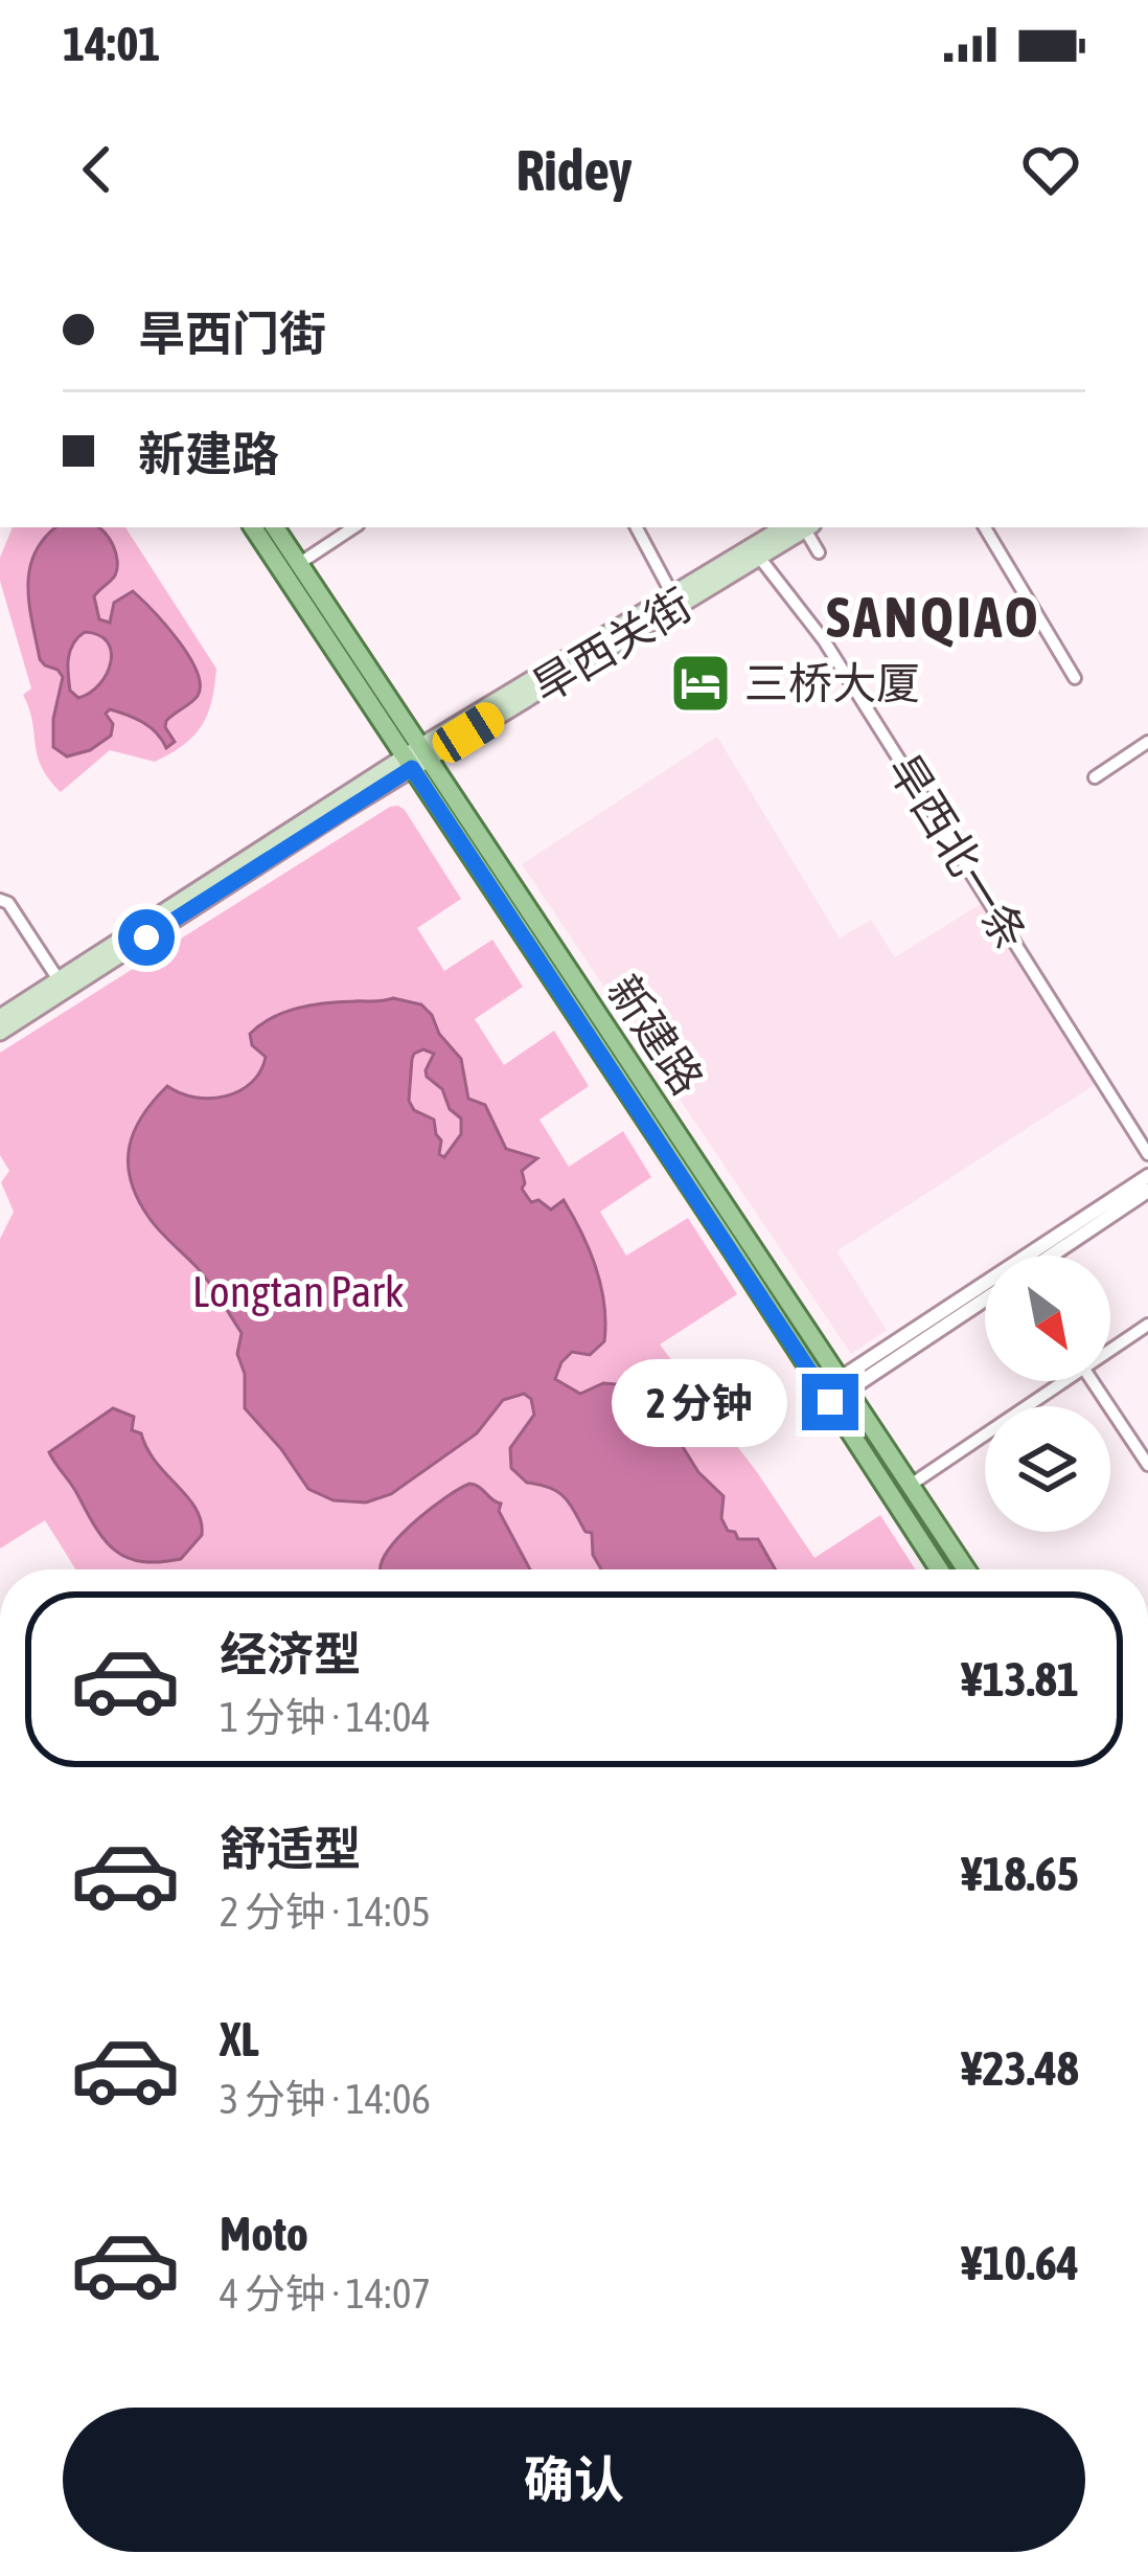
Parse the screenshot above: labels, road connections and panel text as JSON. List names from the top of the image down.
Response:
{
  "streets": {
    "main road": ["旱西关街", "新建路"],
    "street": ["旱西北一条"]
  },
  "crossings": [
    ["旱西关街", "旱西北一条"],
    ["旱西关街", "新建路"]
  ],
  "districts": ["SANQIAO"],
  "parks": ["Longtan Park"],
  "places": {
    "hotel": ["三桥大厦"]
  },
  "north": "bottom right",
  "page": {
    "status": "14:01",
    "header": "Ridey",
    "banner": ["旱西门街", "新建路"],
    "bubble": "2 分钟",
    "list": [
      {
        "name": "经济型",
        "note": "1 分钟 · 14:04",
        "value": "¥13.81"
      },
      {
        "name": "舒适型",
        "note": "2 分钟 · 14:05",
        "value": "¥18.65"
      },
      {
        "name": "XL",
        "note": "3 分钟 · 14:06",
        "value": "¥23.48"
      },
      {
        "name": "Moto",
        "note": "4 分钟 · 14:07",
        "value": "¥10.64"
      }
    ],
    "buttons": "确认"
  }
}
